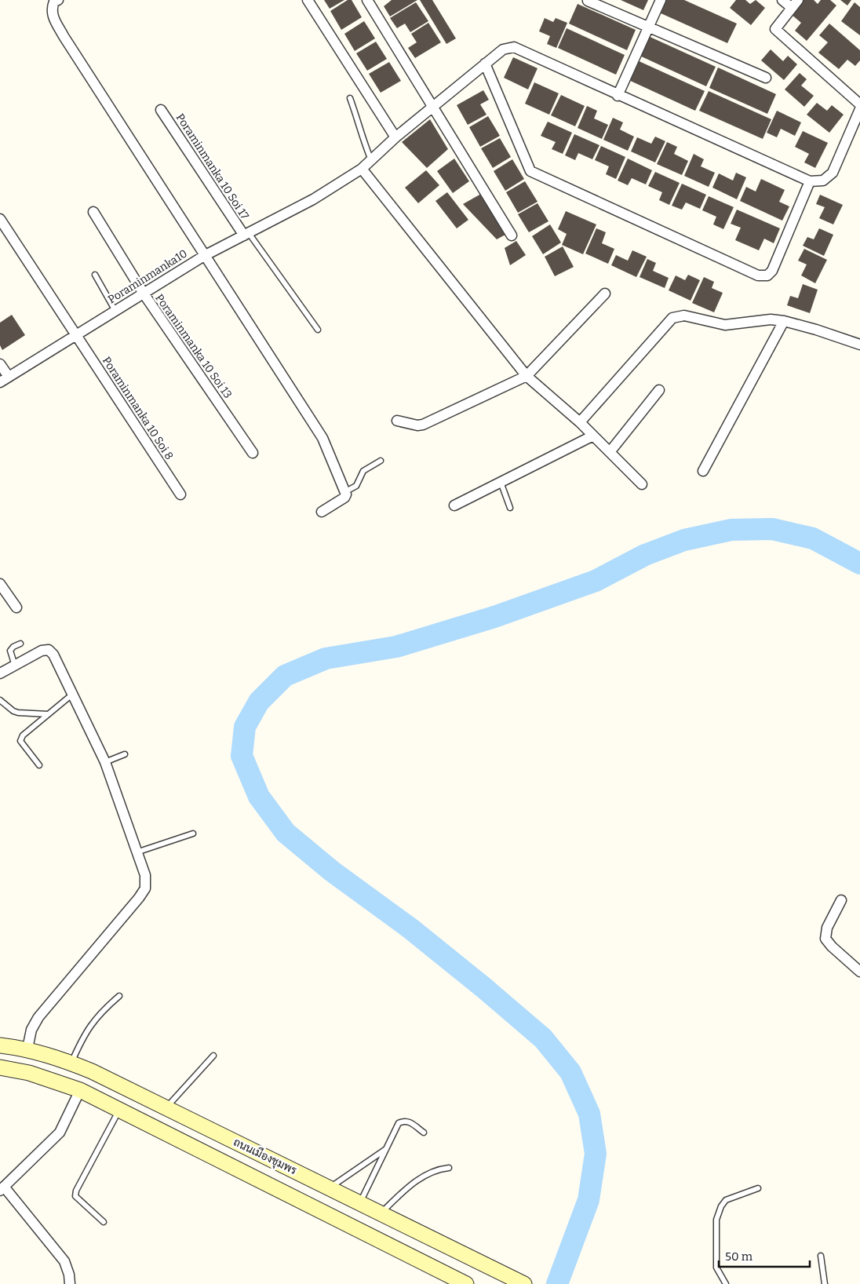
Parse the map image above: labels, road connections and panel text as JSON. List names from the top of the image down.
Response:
{
  "streets": {
    "main road": ["ถนนเมืองชุมพร"],
    "street": [
      "Poraminmanka 10 Soi 17",
      "Poraminmanka10",
      "Poraminmanka 10 Soi 13",
      "Poraminmanka 10 Soi 8"
    ]
  },
  "crossings": [
    ["Poraminmanka 10 Soi 17", "Poraminmanka10"],
    ["Poraminmanka10", "Poraminmanka 10 Soi 13"],
    ["Poraminmanka10", "Poraminmanka 10 Soi 8"]
  ],
  "scale_bar": "50 m"
}
